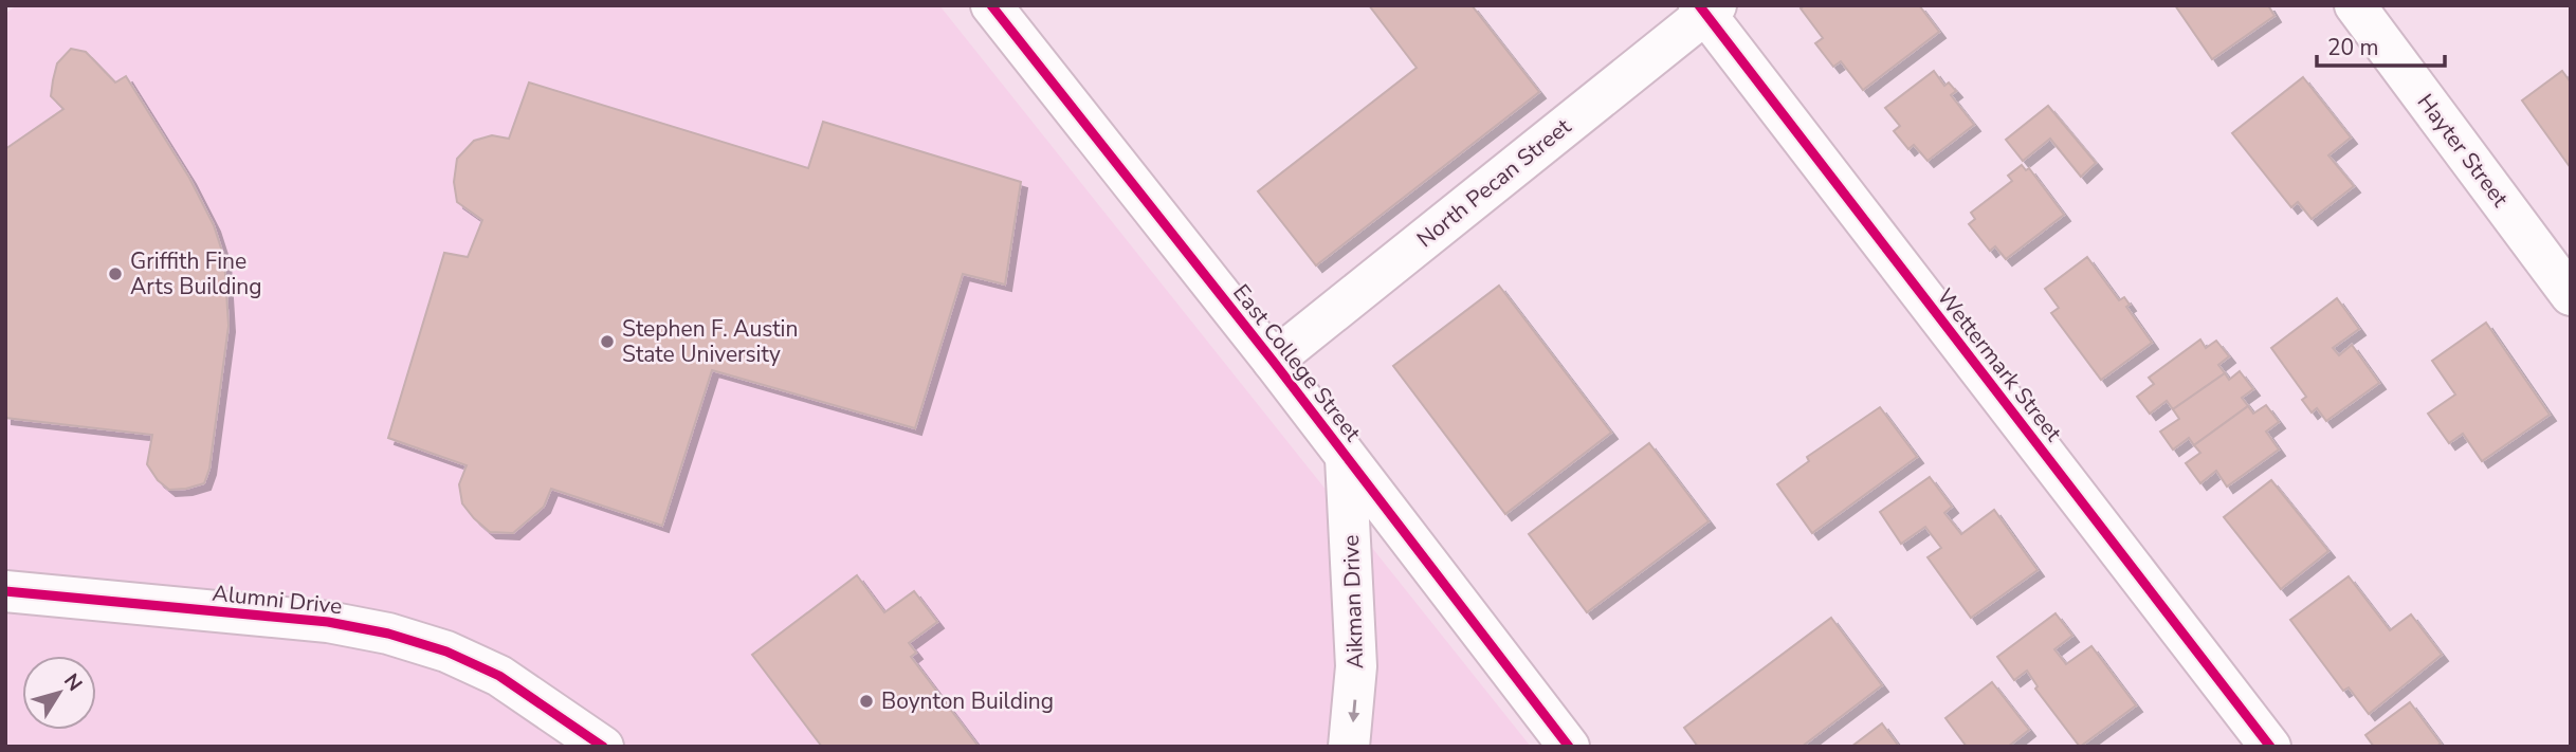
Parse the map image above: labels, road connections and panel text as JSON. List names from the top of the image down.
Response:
{
  "streets": {
    "street": [
      "Hayter Street",
      "North Pecan Street",
      "East College Street",
      "Wettermark Street",
      "Alumni Drive",
      "Aikman Drive"
    ]
  },
  "crossings": [
    ["North Pecan Street", "East College Street"],
    ["North Pecan Street", "Wettermark Street"],
    ["East College Street", "Aikman Drive"]
  ],
  "one_way": ["Aikman Drive"],
  "places": ["Griffith Fine Arts Building", "Stephen F. Austin State University", "Boynton Building"],
  "scale_bar": "20 m",
  "north": "top right"
}
